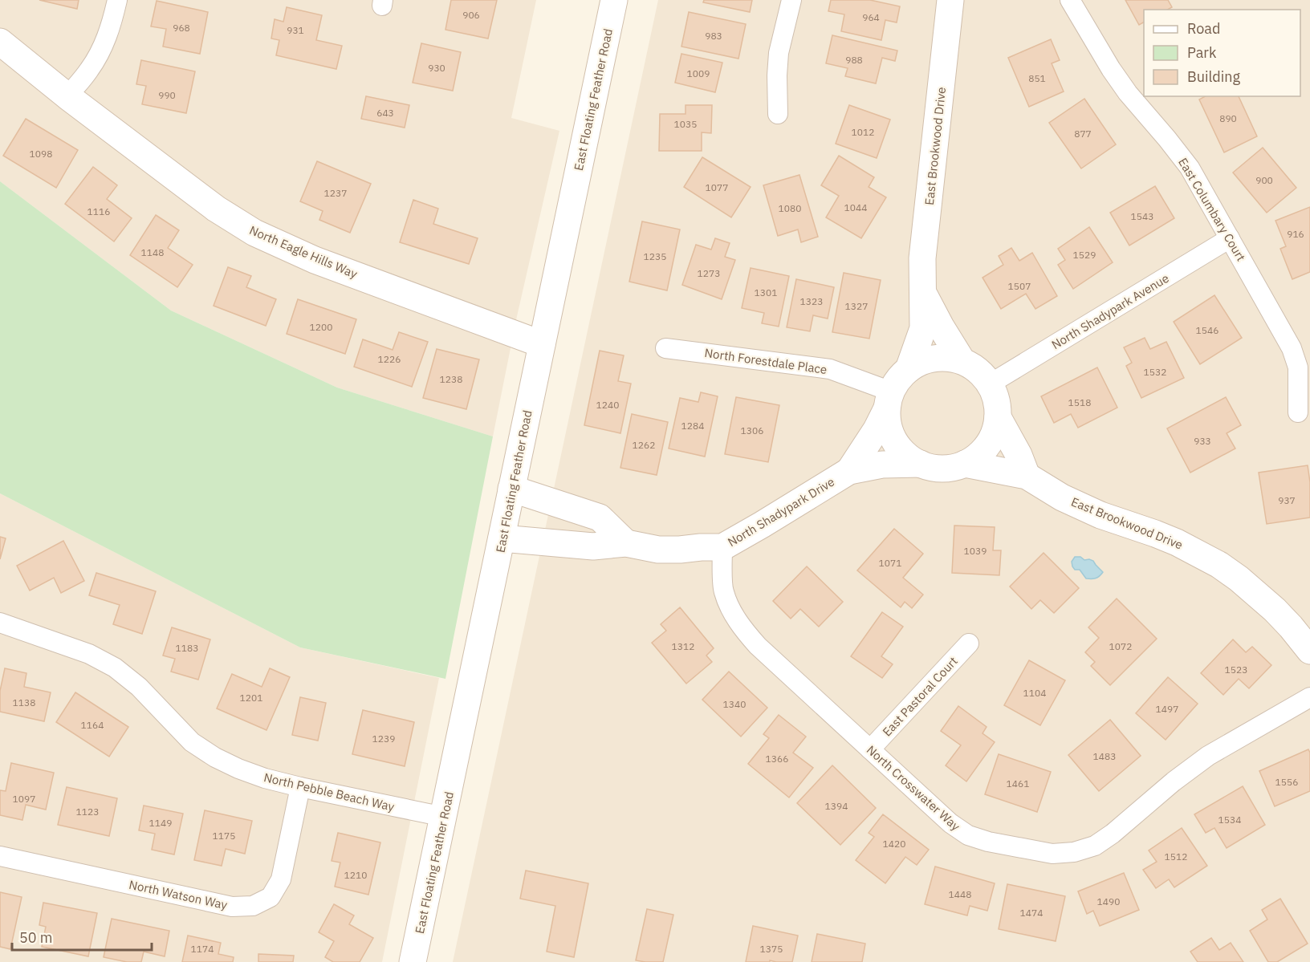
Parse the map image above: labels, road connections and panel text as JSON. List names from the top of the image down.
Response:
{
  "streets": {
    "street": [
      "East Floating Feather Road",
      "East Brookwood Drive",
      "East Columbary Court",
      "North Eagle Hills Way",
      "North Shadypark Avenue",
      "North Forestdale Place",
      "North Shadypark Drive",
      "East Pastoral Court",
      "North Crosswater Way",
      "North Pebble Beach Way",
      "North Watson Way"
    ]
  },
  "crossings": [
    ["East Floating Feather Road", "North Eagle Hills Way"],
    ["East Floating Feather Road", "North Shadypark Drive"],
    ["East Floating Feather Road", "North Pebble Beach Way"],
    ["East Brookwood Drive", "North Shadypark Avenue"],
    ["East Brookwood Drive", "North Forestdale Place"],
    ["East Brookwood Drive", "North Shadypark Drive"],
    ["East Columbary Court", "North Shadypark Avenue"],
    ["North Shadypark Avenue", "North Forestdale Place"],
    ["North Shadypark Avenue", "North Shadypark Drive"],
    ["North Forestdale Place", "North Shadypark Drive"],
    ["North Shadypark Drive", "North Crosswater Way"],
    ["East Pastoral Court", "North Crosswater Way"],
    ["North Pebble Beach Way", "North Watson Way"]
  ],
  "house_numbers": [
    "906",
    "964",
    "968",
    "931",
    "983",
    "988",
    "930",
    "1009",
    "851",
    "990",
    "643",
    "890",
    "1035",
    "1012",
    "877",
    "1098",
    "900",
    "1077",
    "1237",
    "1044",
    "1080",
    "1116",
    "1543",
    "916",
    "1148",
    "1529",
    "1235",
    "1273",
    "1507",
    "1301",
    "1323",
    "1327",
    "1200",
    "1546",
    "1226",
    "1532",
    "1238",
    "1518",
    "1240",
    "1284",
    "1306",
    "933",
    "1262",
    "937",
    "1039",
    "1071",
    "1312",
    "1072",
    "1183",
    "1523",
    "1104",
    "1201",
    "1138",
    "1340",
    "1497",
    "1164",
    "1239",
    "1483",
    "1366",
    "1556",
    "1461",
    "1097",
    "1394",
    "1123",
    "1534",
    "1149",
    "1175",
    "1420",
    "1512",
    "1210",
    "1448",
    "1490",
    "1474",
    "1174",
    "1375"
  ],
  "legend": ["Road", "Park", "Building"],
  "scale_bar": "50 m"
}
